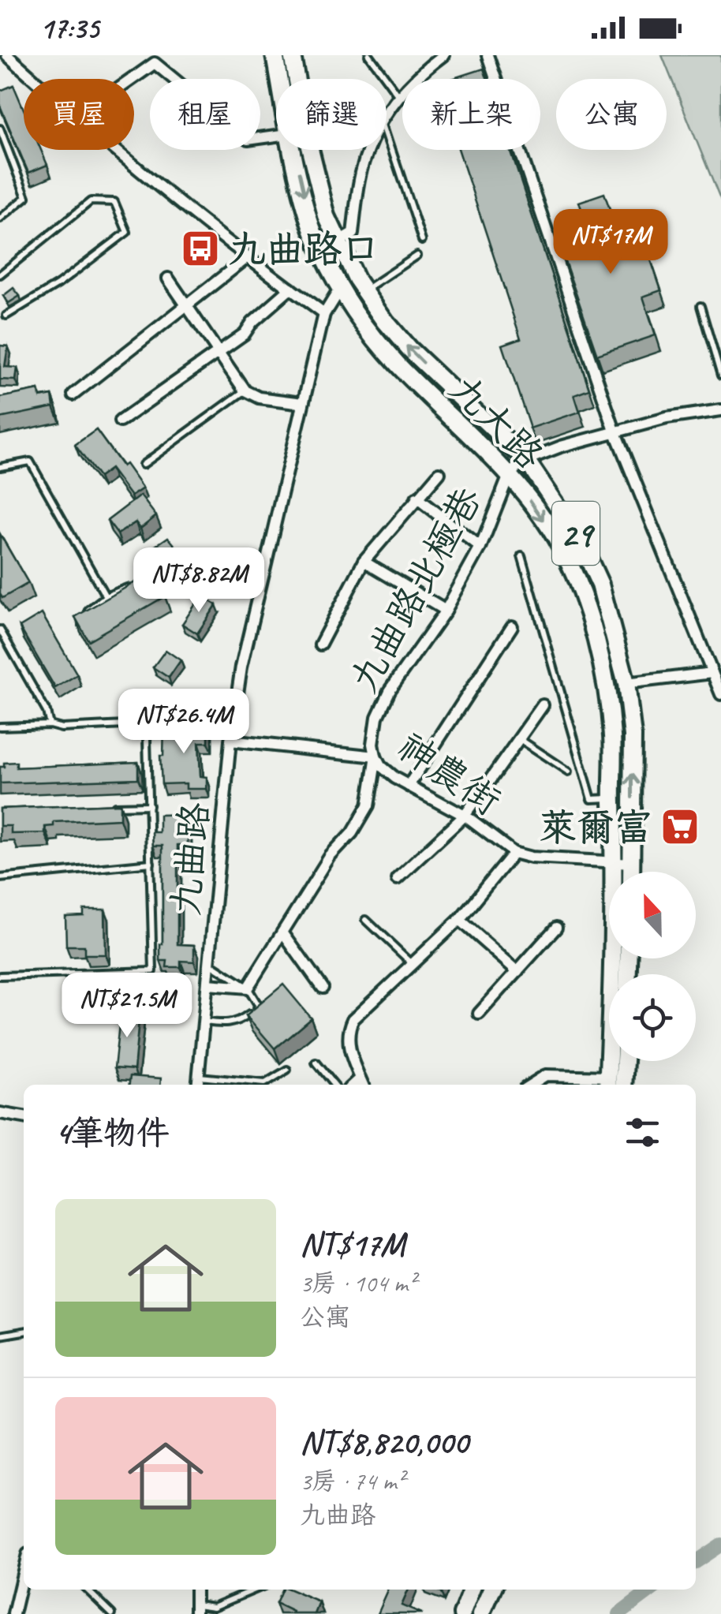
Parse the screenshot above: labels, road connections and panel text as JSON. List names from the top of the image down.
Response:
{
  "streets": {
    "main road": ["九大路", "29"],
    "street": ["九曲路北極巷", "神農街", "九曲路"]
  },
  "crossings": [
    ["九大路", "九曲路北極巷"],
    ["九大路", "神農街"],
    ["九大路", "九曲路"],
    ["九曲路北極巷", "神農街"],
    ["神農街", "九曲路"]
  ],
  "places": {
    "bus stop": ["九曲路口"],
    "supermarket": ["萊爾富"]
  },
  "north": "top",
  "page": {
    "status": "17:35",
    "chip": [
      "買屋",
      "租屋",
      "篩選",
      "新上架",
      "公寓"
    ],
    "price": [
      "NT$17M",
      "NT$8.82M",
      "NT$26.4M",
      "NT$21.5M"
    ],
    "heading": "4筆物件",
    "list": [
      {
        "name": "NT$17M",
        "note": "3房 · 104 m² · 公寓"
      },
      {
        "name": "NT$8,820,000",
        "note": "3房 · 74 m² · 九曲路"
      }
    ]
  }
}
